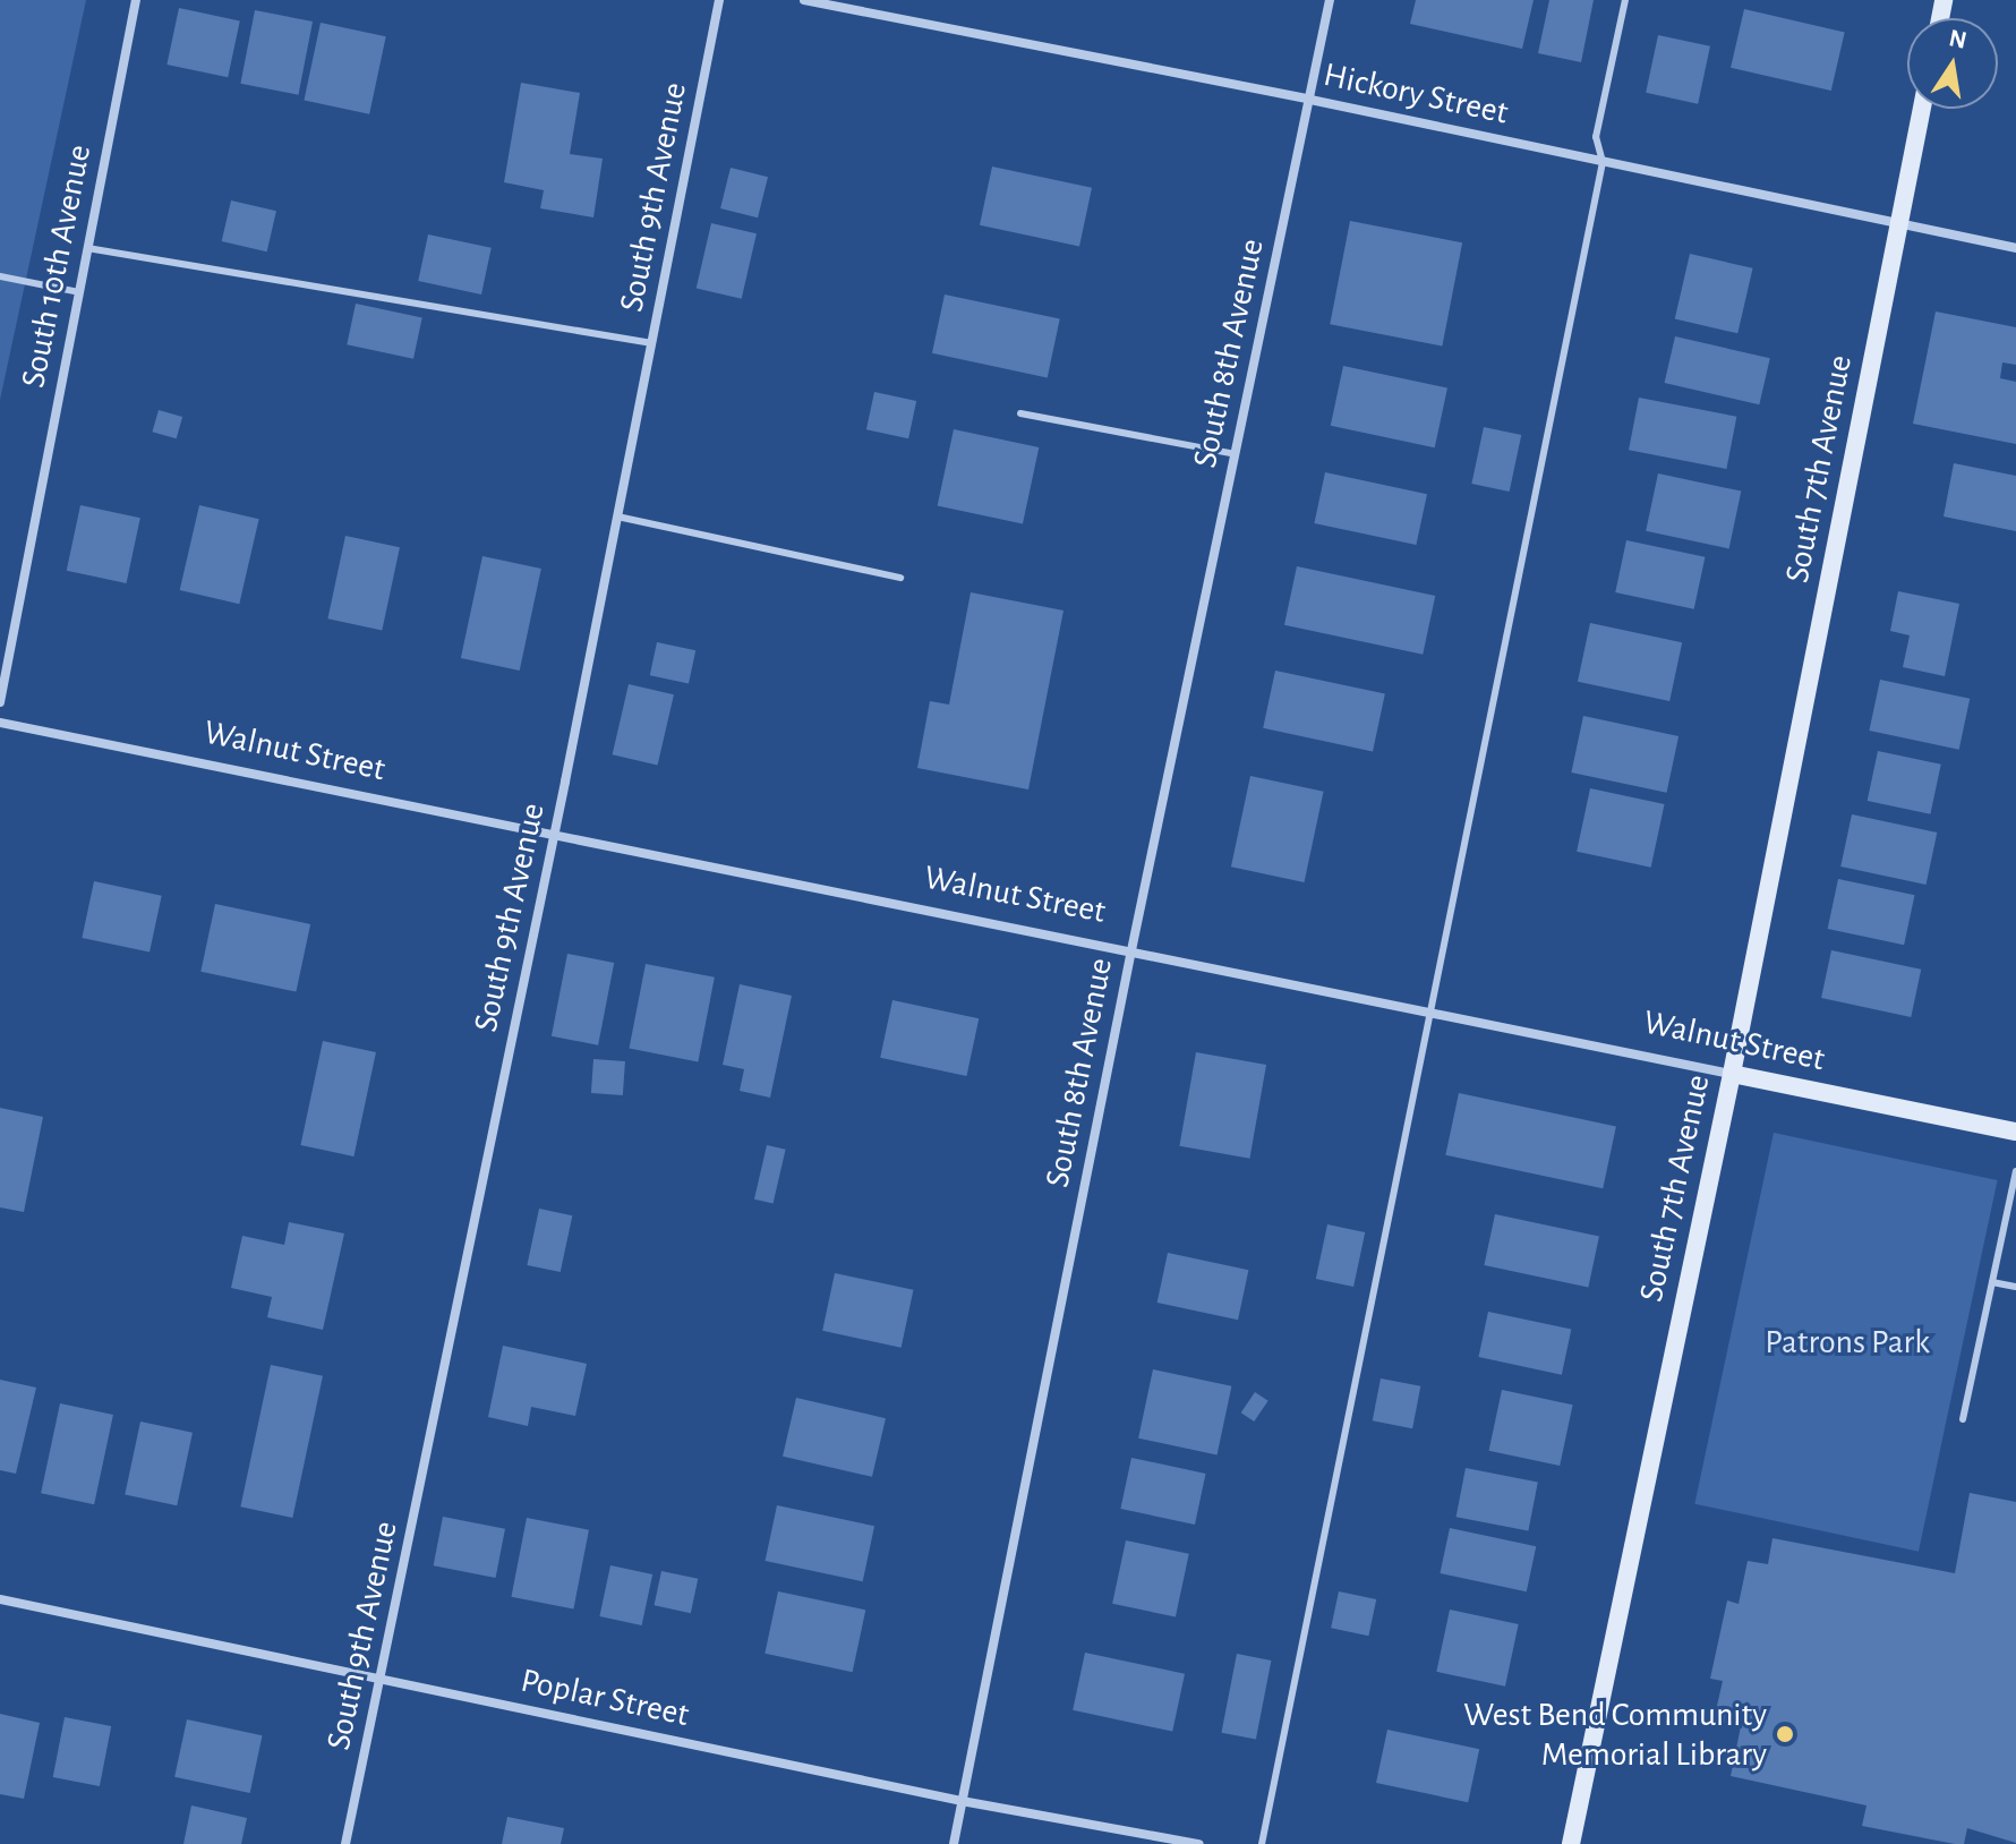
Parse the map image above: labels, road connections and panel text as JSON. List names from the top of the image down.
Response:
{
  "streets": {
    "main road": ["South 7th Avenue", "Walnut Street"],
    "street": [
      "Hickory Street",
      "South 9th Avenue",
      "South 10th Avenue",
      "South 8th Avenue",
      "Poplar Street"
    ]
  },
  "crossings": [
    ["Hickory Street", "South 8th Avenue"],
    ["Hickory Street", "South 7th Avenue"],
    ["South 9th Avenue", "Walnut Street"],
    ["South 9th Avenue", "Poplar Street"],
    ["South 8th Avenue", "Walnut Street"],
    ["South 8th Avenue", "Poplar Street"],
    ["South 7th Avenue", "Walnut Street"]
  ],
  "parks": ["Patrons Park"],
  "places": ["West Bend Community Memorial Library"],
  "north": "top"
}
